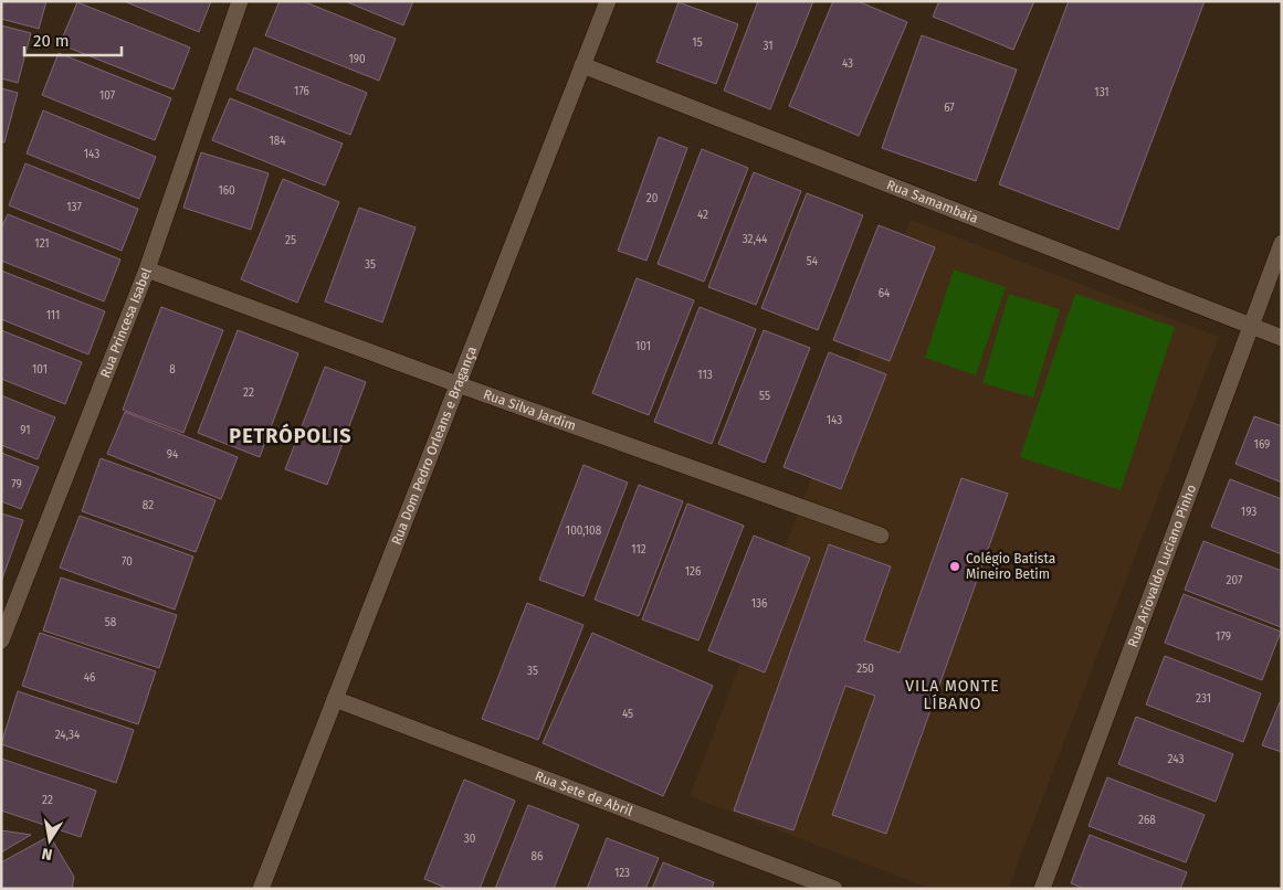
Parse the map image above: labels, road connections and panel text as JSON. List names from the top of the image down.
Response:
{
  "streets": {
    "street": [
      "Rua Samambaia",
      "Rua Princesa Isabel",
      "Rua Silva Jardim",
      "Rua Dom Pedro Orleans e Bragança",
      "Rua Ariovaldo Luciano Pinho",
      "Rua Sete de Abril"
    ]
  },
  "crossings": [
    ["Rua Samambaia", "Rua Dom Pedro Orleans e Bragança"],
    ["Rua Samambaia", "Rua Ariovaldo Luciano Pinho"],
    ["Rua Princesa Isabel", "Rua Silva Jardim"],
    ["Rua Silva Jardim", "Rua Dom Pedro Orleans e Bragança"],
    ["Rua Dom Pedro Orleans e Bragança", "Rua Sete de Abril"]
  ],
  "districts": ["PETRÓPOLIS", "VILA MONTE LÍBANO"],
  "places": ["Colégio Batista Mineiro Betim"],
  "house_numbers": [
    "15",
    "31",
    "190",
    "43",
    "176",
    "131",
    "107",
    "67",
    "184",
    "143",
    "160",
    "20",
    "137",
    "42",
    "32,44",
    "25",
    "121",
    "54",
    "35",
    "64",
    "111",
    "101",
    "101",
    "8",
    "113",
    "22",
    "55",
    "143",
    "91",
    "169",
    "94",
    "79",
    "82",
    "193",
    "100,108",
    "112",
    "70",
    "126",
    "207",
    "136",
    "58",
    "179",
    "250",
    "35",
    "46",
    "231",
    "45",
    "24,34",
    "243",
    "22",
    "268",
    "30",
    "86",
    "123"
  ],
  "scale_bar": "20 m",
  "north": "bottom"
}
